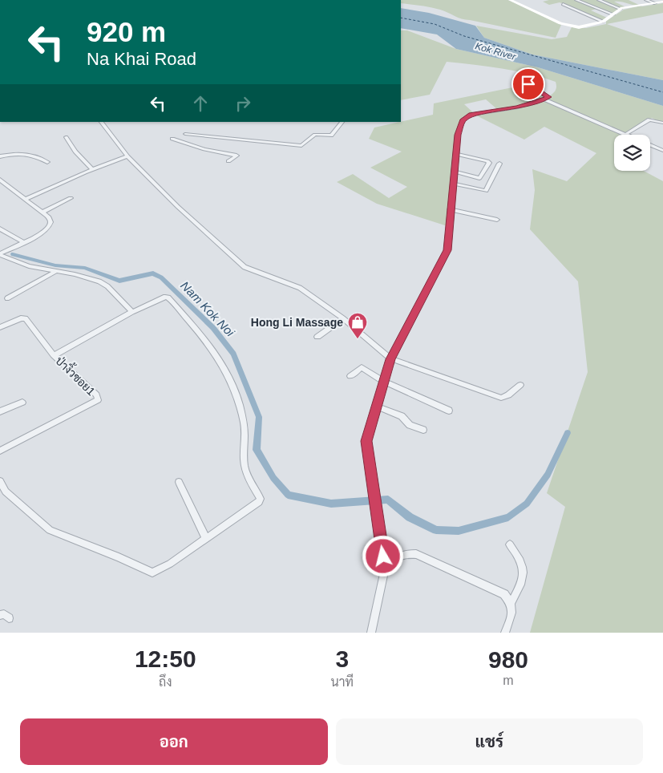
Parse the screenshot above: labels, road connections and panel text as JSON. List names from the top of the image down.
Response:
{
  "streets": {
    "street": ["ป่างิ้วซอย1"]
  },
  "water": ["Kok River", "Nam Kok Noi"],
  "places": {
    "shop": ["Hong Li Massage"]
  },
  "page": {
    "turn": ["920 m", "Na Khai Road"],
    "eta": [
      "12:50",
      "ถึง",
      "3",
      "นาที",
      "980",
      "m"
    ],
    "buttons": ["ออก", "แชร์"]
  }
}
